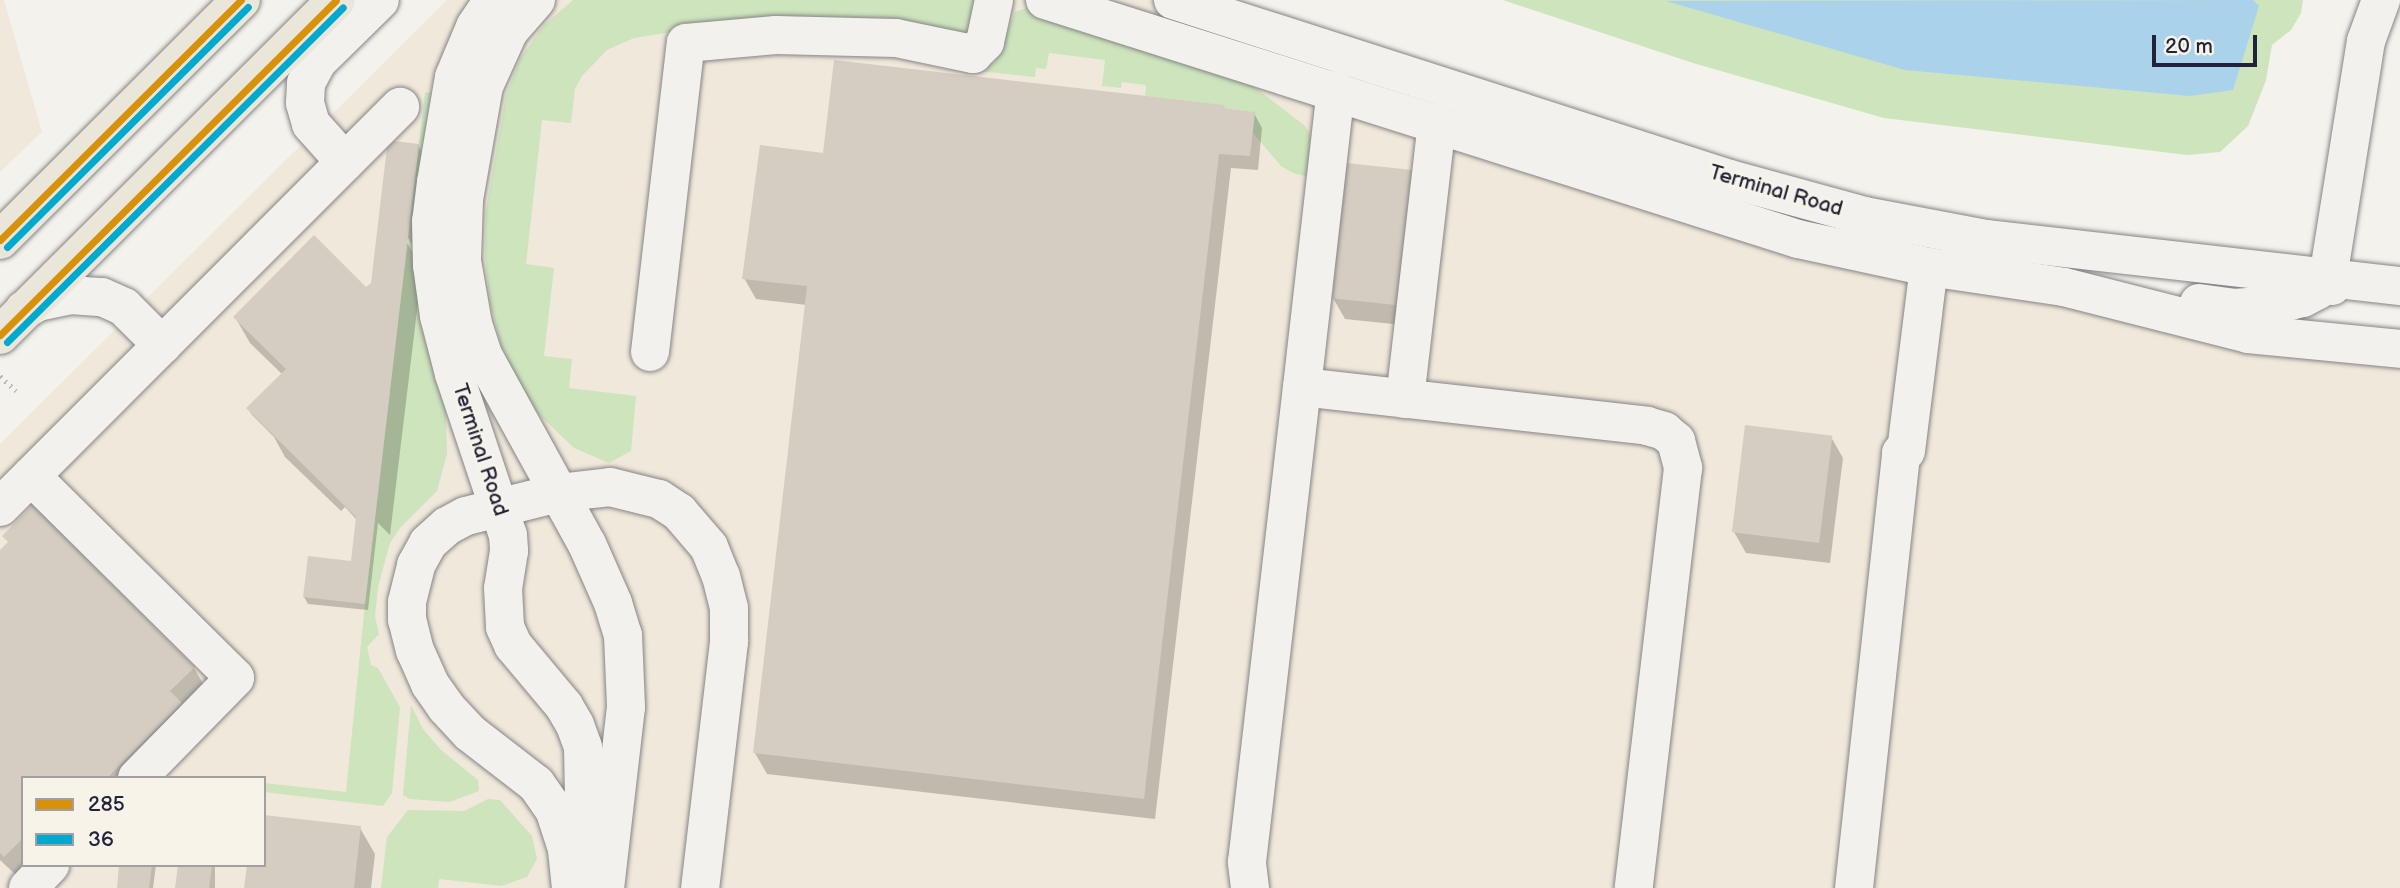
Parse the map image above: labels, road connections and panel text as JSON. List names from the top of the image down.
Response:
{
  "streets": {
    "street": ["Terminal Road"]
  },
  "lines": ["transit line 285", "transit line 36"],
  "legend": ["285", "36"],
  "scale_bar": "20 m"
}
